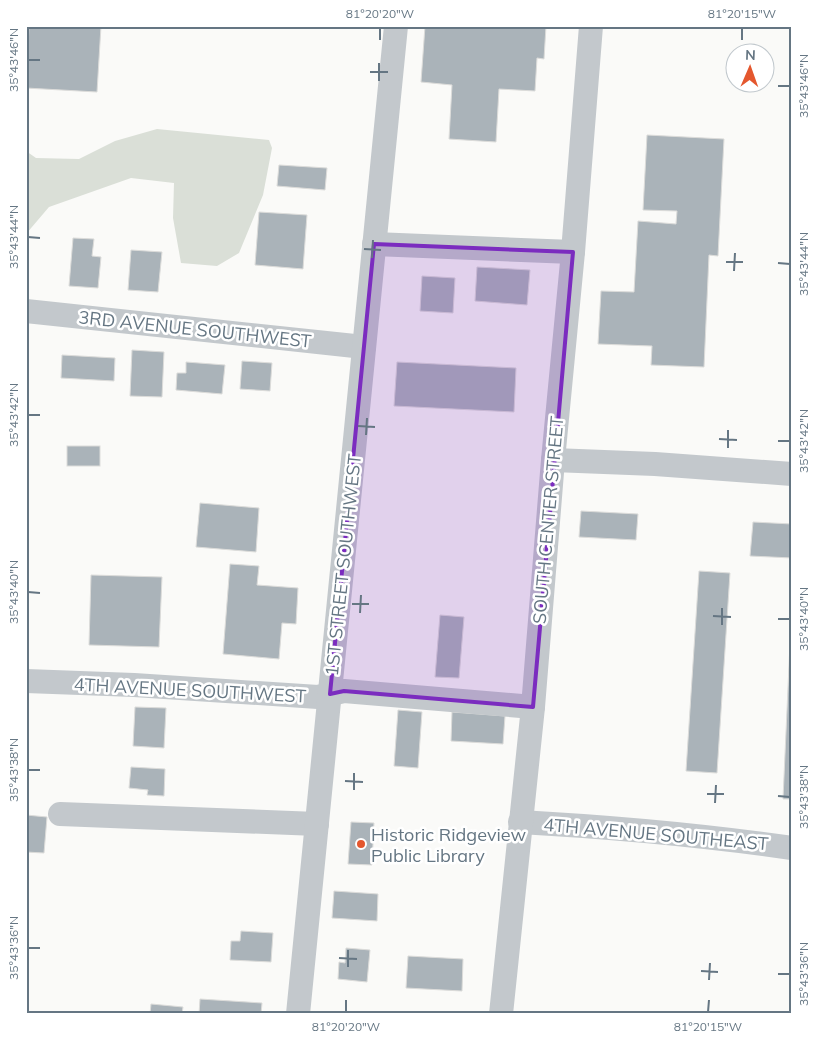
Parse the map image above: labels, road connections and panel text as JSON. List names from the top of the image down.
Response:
{
  "streets": {
    "street": [
      "3RD AVENUE SOUTHWEST",
      "SOUTH CENTER STREET",
      "1ST STREET SOUTHWEST",
      "4TH AVENUE SOUTHWEST",
      "4TH AVENUE SOUTHEAST"
    ]
  },
  "crossings": [
    ["3RD AVENUE SOUTHWEST", "1ST STREET SOUTHWEST"],
    ["SOUTH CENTER STREET", "4TH AVENUE SOUTHWEST"],
    ["SOUTH CENTER STREET", "4TH AVENUE SOUTHEAST"],
    ["1ST STREET SOUTHWEST", "4TH AVENUE SOUTHWEST"]
  ],
  "places": ["Historic Ridgeview Public Library"],
  "north": "top",
  "coordinates": [
    "81°20'20\"W",
    "81°20'15\"W",
    "35°43'46\"N",
    "35°43'44\"N",
    "35°43'42\"N",
    "35°43'40\"N",
    "35°43'38\"N",
    "35°43'36\"N"
  ]
}
